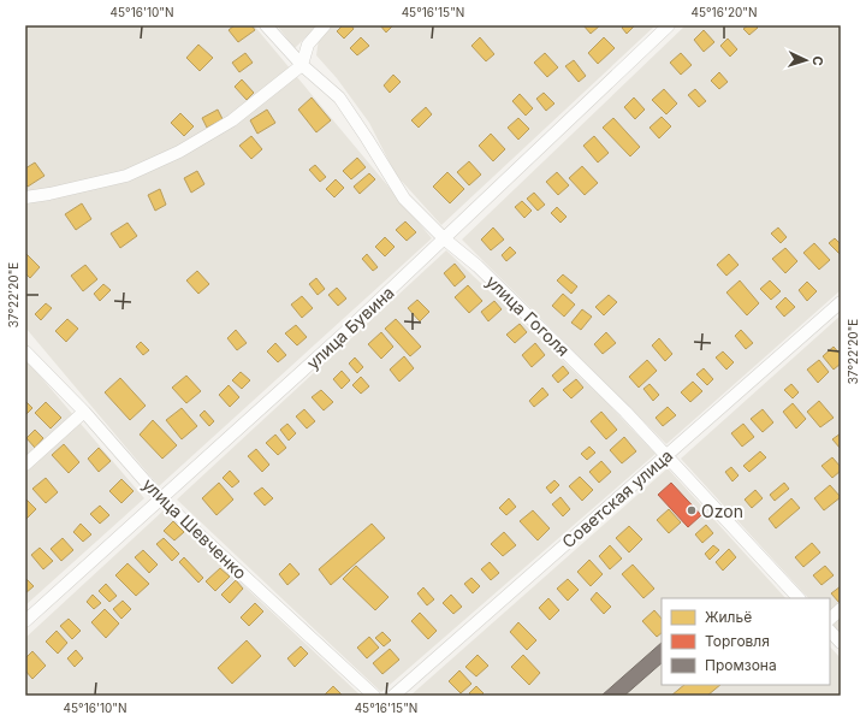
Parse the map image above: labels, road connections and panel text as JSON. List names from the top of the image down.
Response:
{
  "streets": {
    "street": [
      "улица Гоголя",
      "улица Бувина",
      "Советская улица",
      "улица Шевченко"
    ]
  },
  "crossings": [
    ["улица Гоголя", "улица Бувина"],
    ["улица Гоголя", "Советская улица"],
    ["улица Бувина", "улица Шевченко"]
  ],
  "places": ["Ozon"],
  "legend": ["Жильё", "Торговля", "Промзона"],
  "north": "right",
  "coordinates": [
    "45°16'10\"N",
    "45°16'15\"N",
    "45°16'20\"N",
    "37°22'20\"E"
  ]
}
